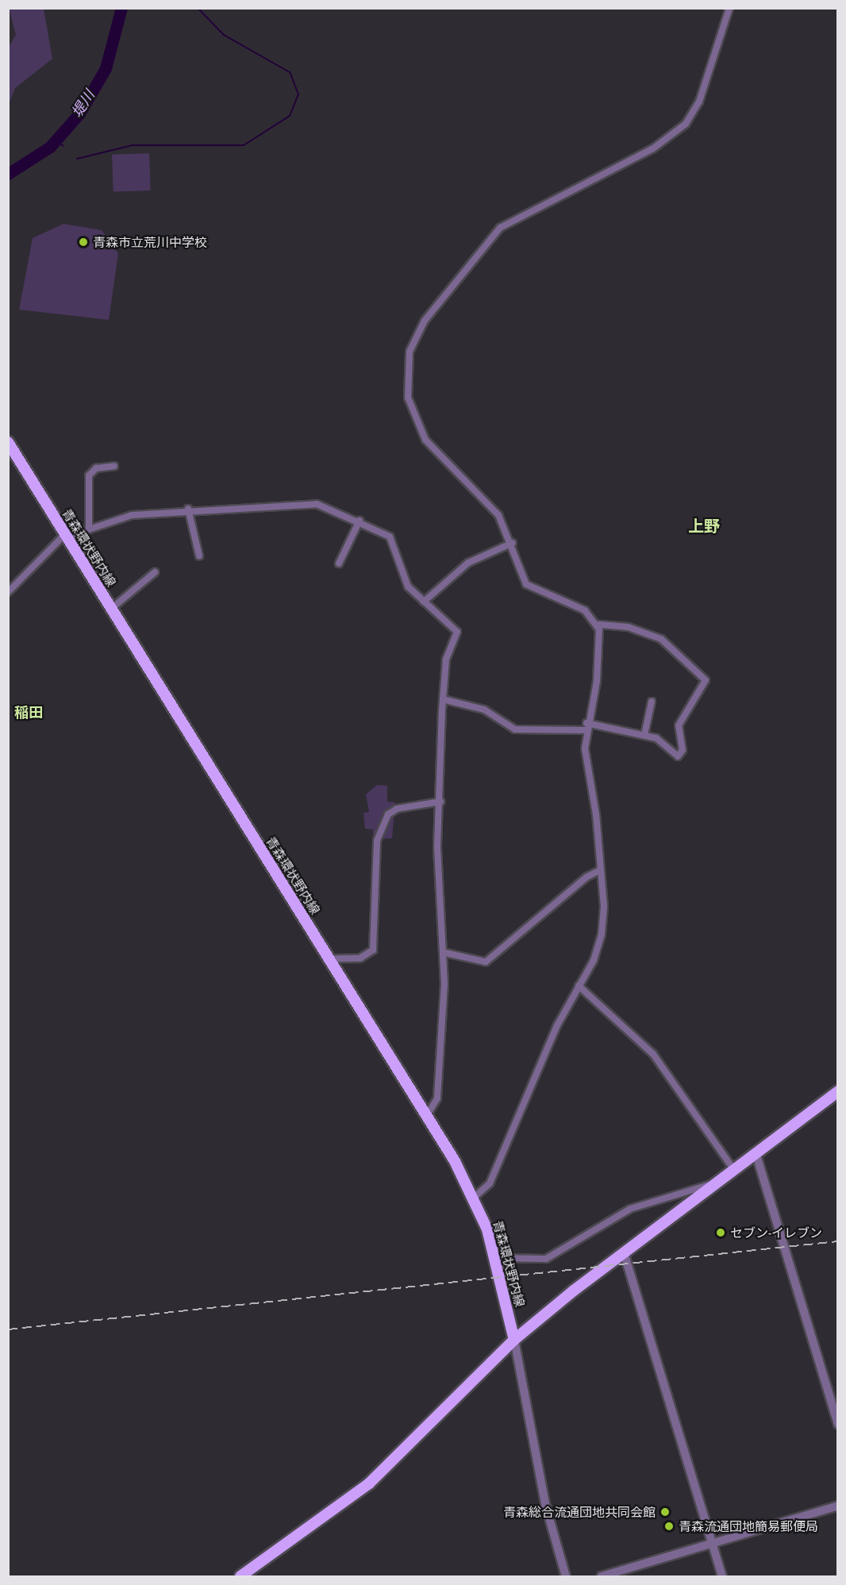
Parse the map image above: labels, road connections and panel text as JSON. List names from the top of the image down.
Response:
{
  "streets": {
    "main road": ["青森環状野内線"]
  },
  "districts": ["上野", "稲田"],
  "water": ["堤川"],
  "places": [
    "青森市立荒川中学校",
    "セブン-イレブン",
    "青森総合流通団地共同会館",
    "青森流通団地簡易郵便局"
  ]
}
